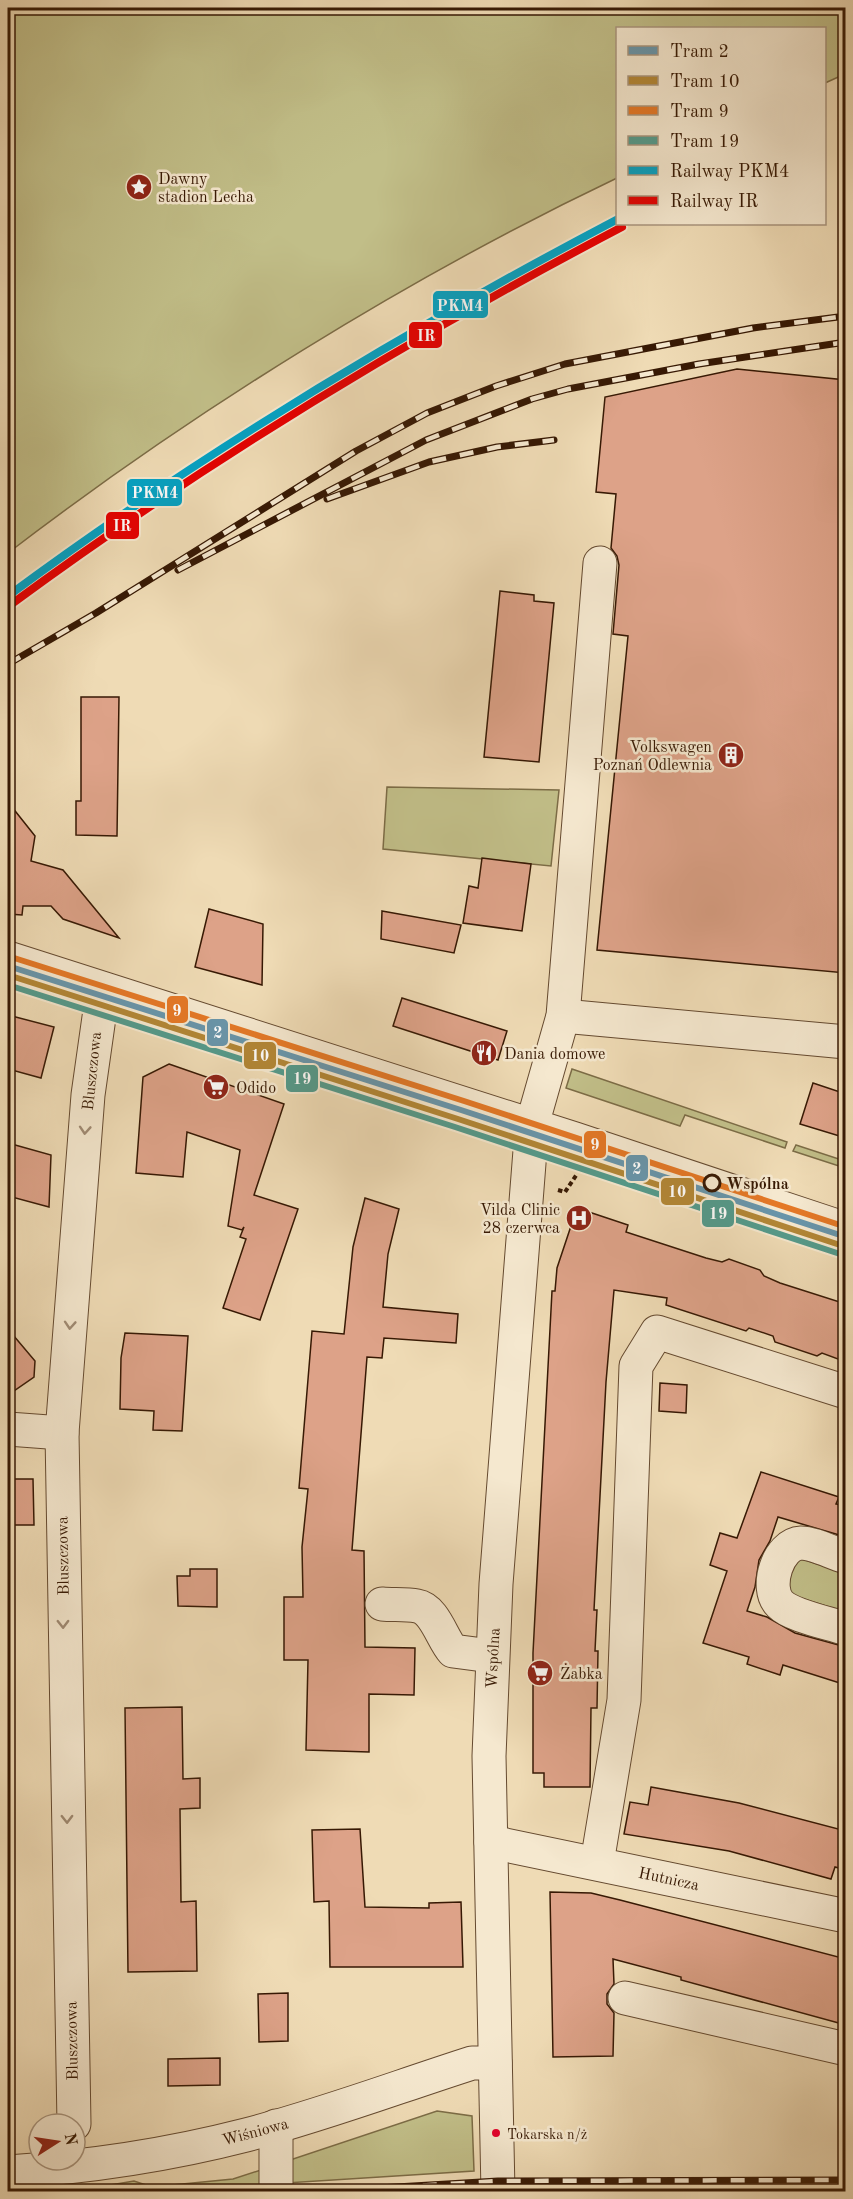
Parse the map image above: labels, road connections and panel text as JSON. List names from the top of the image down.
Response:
{
  "streets": {
    "street": [
      "Bluszczowa",
      "Wspólna",
      "Hutnicza",
      "Wiśniowa"
    ]
  },
  "crossings": [
    ["Wspólna", "Hutnicza"],
    ["Wspólna", "Wiśniowa"]
  ],
  "one_way": ["Bluszczowa"],
  "places": {
    "place": ["Dawny stadion Lecha"],
    "building": ["Volkswagen Poznań Odlewnia"],
    "restaurant": ["Dania domowe"],
    "supermarket": ["Odido", "Żabka"],
    "other": ["Wspólna", "Tokarska n/ż"],
    "hospital": ["Vilda Clinic 28 czerwca"]
  },
  "lines": [
    "rail line PKM4",
    "rail line IR",
    "tram line 9",
    "tram line 2",
    "tram line 10",
    "tram line 19"
  ],
  "legend": [
    "Tram 2",
    "Tram 10",
    "Tram 9",
    "Tram 19",
    "Railway PKM4",
    "Railway IR"
  ],
  "north": "right"
}
